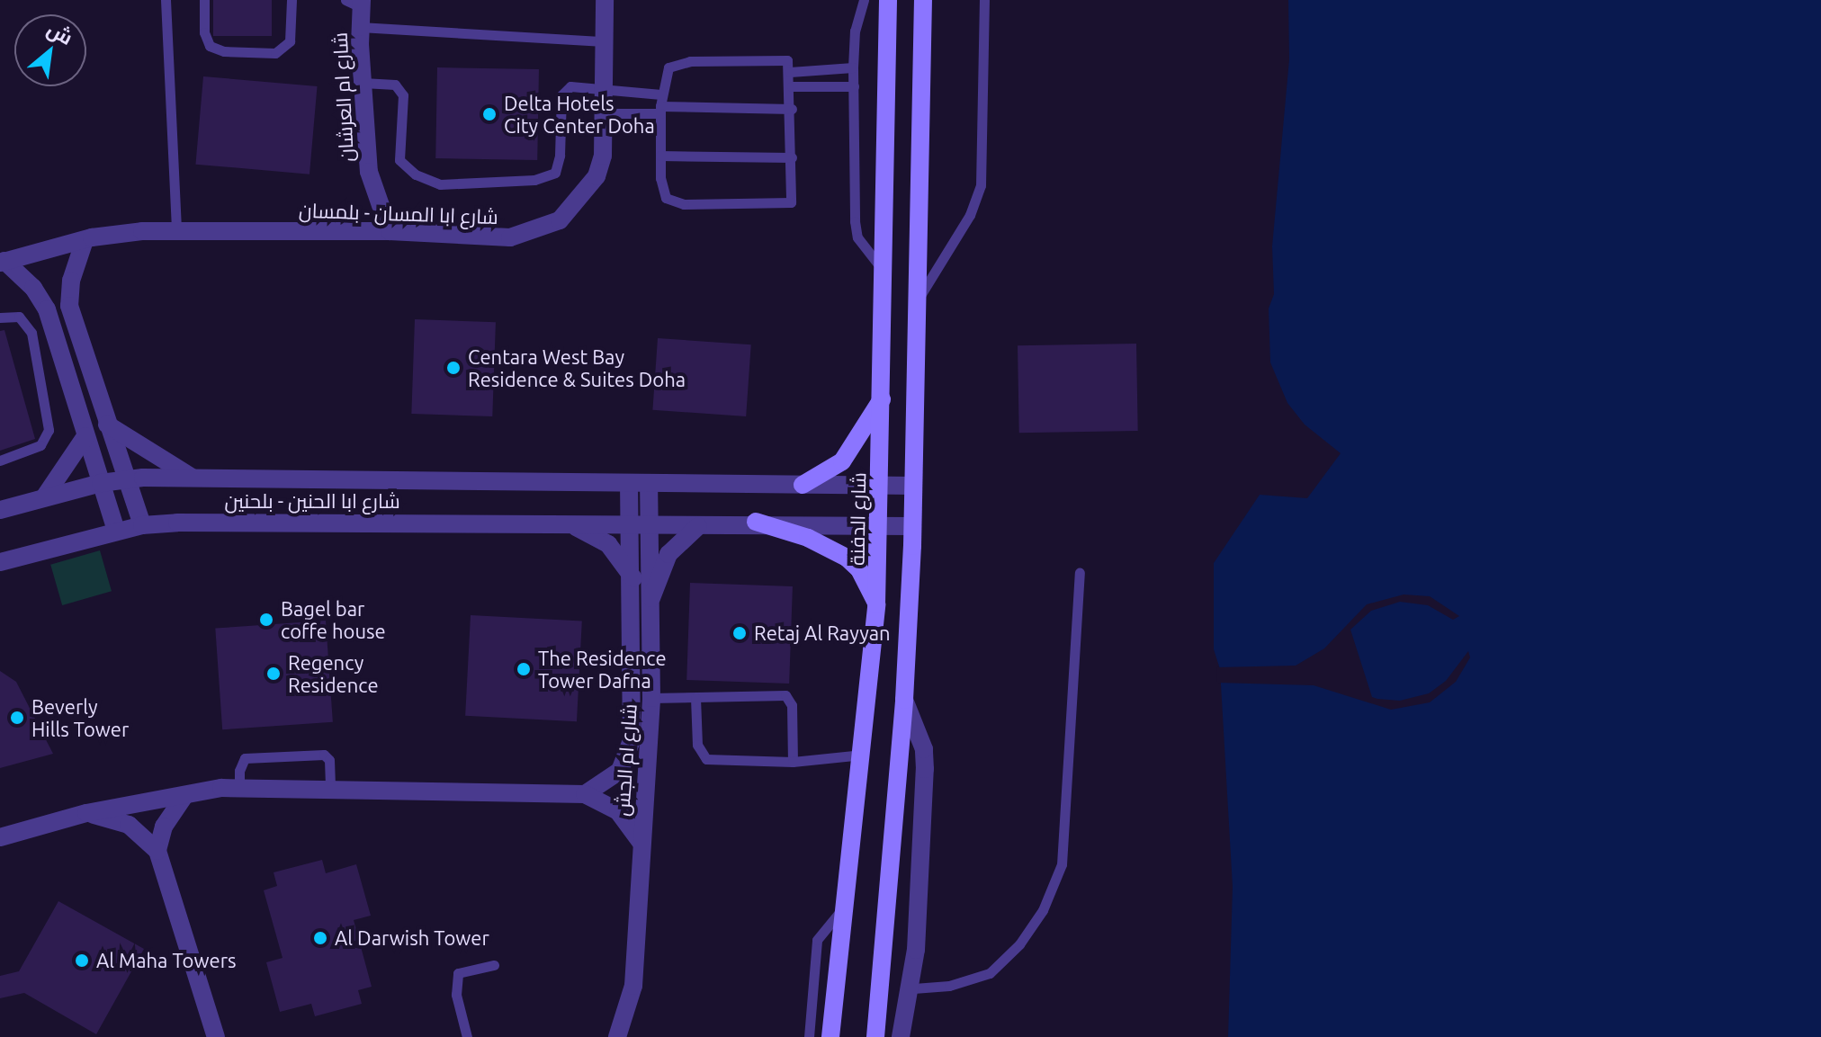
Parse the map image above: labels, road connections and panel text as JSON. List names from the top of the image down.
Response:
{
  "streets": {
    "main road": ["شارع الدفنة"],
    "street": [
      "شارع ام العرشان",
      "شارع ابا المسان - بلمسان",
      "شارع ابا الحنين - بلحنين",
      "شارع ام الجش"
    ]
  },
  "crossings": [
    ["شارع ام العرشان", "شارع ابا المسان - بلمسان"],
    ["شارع ابا المسان - بلمسان", "شارع ابا الحنين - بلحنين"],
    ["شارع ابا الحنين - بلحنين", "شارع الدفنة"],
    ["شارع ابا الحنين - بلحنين", "شارع ام الجش"]
  ],
  "places": [
    "Delta Hotels City Center Doha",
    "Centara West Bay Residence & Suites Doha",
    "Bagel bar coffe house",
    "Retaj Al Rayyan",
    "The Residence Tower Dafna",
    "Regency Residence",
    "Beverly Hills Tower",
    "Al Darwish Tower",
    "Al Maha Towers"
  ],
  "north": "top right"
}
